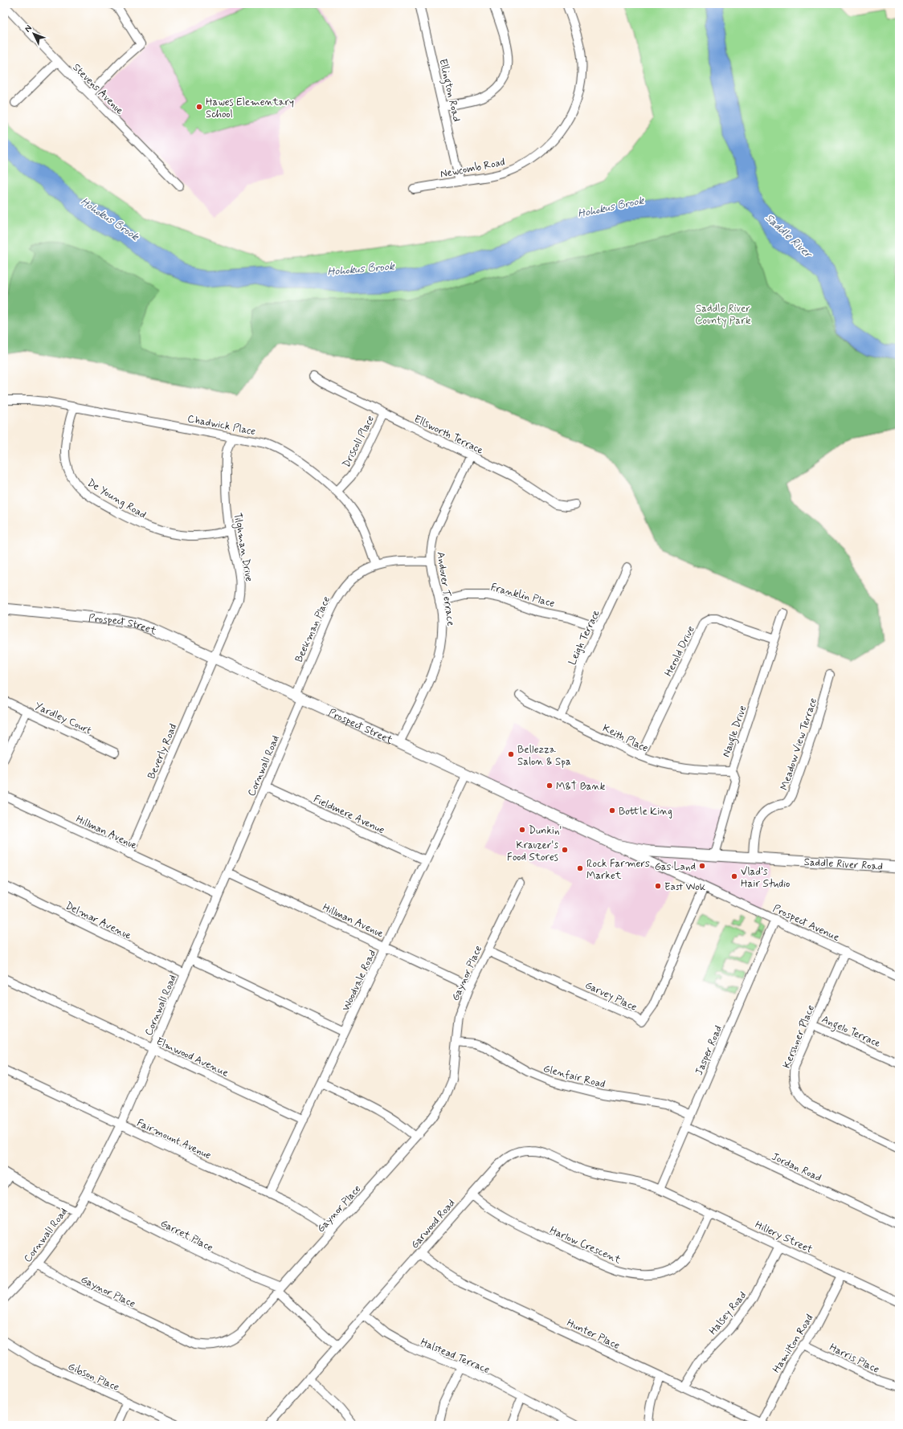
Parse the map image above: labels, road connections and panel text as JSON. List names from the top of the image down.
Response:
{
  "streets": {
    "main road": ["Prospect Street", "Saddle River Road"],
    "street": [
      "Stevens Avenue",
      "Ellington Road",
      "Newcomb Road",
      "Chadwick Place",
      "Ellsworth Terrace",
      "Driscoll Place",
      "De Young Road",
      "Tilghman Drive",
      "Andover Terrace",
      "Franklin Place",
      "Beekman Place",
      "Leigh Terrace",
      "Herold Drive",
      "Yardley Court",
      "Naugle Drive",
      "Keith Place",
      "Meadow View Terrace",
      "Beverly Road",
      "Cornwall Road",
      "Fieldmere Avenue",
      "Hillman Avenue",
      "Delmar Avenue",
      "Prospect Avenue",
      "Gaynor Place",
      "Woodvale Road",
      "Garvey Place",
      "Angelo Terrace",
      "Kershner Place",
      "Jasper Road",
      "Elmwood Avenue",
      "Glenfair Road",
      "Fairmount Avenue",
      "Jordan Road",
      "Garwood Road",
      "Garret Place",
      "Hillery Street",
      "Harlow Crescent",
      "Halsey Road",
      "Hunter Place",
      "Hamilton Road",
      "Halstead Terrace",
      "Harris Place",
      "Gibson Place"
    ]
  },
  "crossings": [
    ["Ellington Road", "Newcomb Road"],
    ["Chadwick Place", "Driscoll Place"],
    ["Chadwick Place", "De Young Road"],
    ["Chadwick Place", "Tilghman Drive"],
    ["Chadwick Place", "Beekman Place"],
    ["Ellsworth Terrace", "Driscoll Place"],
    ["Ellsworth Terrace", "Andover Terrace"],
    ["De Young Road", "Tilghman Drive"],
    ["Tilghman Drive", "Prospect Street"],
    ["Tilghman Drive", "Beverly Road"],
    ["Andover Terrace", "Franklin Place"],
    ["Andover Terrace", "Prospect Street"],
    ["Andover Terrace", "Beekman Place"],
    ["Franklin Place", "Leigh Terrace"],
    ["Prospect Street", "Beekman Place"],
    ["Prospect Street", "Beverly Road"],
    ["Prospect Street", "Cornwall Road"],
    ["Prospect Street", "Saddle River Road"],
    ["Prospect Street", "Prospect Avenue"],
    ["Prospect Street", "Woodvale Road"],
    ["Prospect Street", "Garvey Place"],
    ["Beekman Place", "Cornwall Road"],
    ["Leigh Terrace", "Keith Place"],
    ["Herold Drive", "Naugle Drive"],
    ["Herold Drive", "Keith Place"],
    ["Naugle Drive", "Keith Place"],
    ["Naugle Drive", "Saddle River Road"],
    ["Meadow View Terrace", "Saddle River Road"],
    ["Beverly Road", "Hillman Avenue"],
    ["Cornwall Road", "Fieldmere Avenue"],
    ["Cornwall Road", "Hillman Avenue"],
    ["Cornwall Road", "Delmar Avenue"],
    ["Cornwall Road", "Gaynor Place"],
    ["Cornwall Road", "Elmwood Avenue"],
    ["Cornwall Road", "Fairmount Avenue"],
    ["Cornwall Road", "Garret Place"],
    ["Fieldmere Avenue", "Woodvale Road"],
    ["Hillman Avenue", "Gaynor Place"],
    ["Hillman Avenue", "Woodvale Road"],
    ["Prospect Avenue", "Garvey Place"],
    ["Prospect Avenue", "Kershner Place"],
    ["Prospect Avenue", "Jasper Road"],
    ["Gaynor Place", "Garvey Place"],
    ["Gaynor Place", "Glenfair Road"],
    ["Gaynor Place", "Fairmount Avenue"],
    ["Gaynor Place", "Garret Place"],
    ["Woodvale Road", "Elmwood Avenue"],
    ["Woodvale Road", "Fairmount Avenue"],
    ["Angelo Terrace", "Kershner Place"],
    ["Jasper Road", "Glenfair Road"],
    ["Jasper Road", "Jordan Road"],
    ["Jasper Road", "Garwood Road"],
    ["Jasper Road", "Hillery Street"],
    ["Garwood Road", "Garret Place"],
    ["Garwood Road", "Hillery Street"],
    ["Garwood Road", "Harlow Crescent"],
    ["Garwood Road", "Hunter Place"],
    ["Garwood Road", "Halstead Terrace"],
    ["Hillery Street", "Harlow Crescent"],
    ["Hillery Street", "Halsey Road"],
    ["Hillery Street", "Hamilton Road"],
    ["Halsey Road", "Hunter Place"],
    ["Hunter Place", "Hamilton Road"],
    ["Hamilton Road", "Harris Place"]
  ],
  "water": ["Hohokus Brook", "Saddle River"],
  "parks": ["Saddle River County Park"],
  "places": [
    "Hawes Elementary School",
    "Bellezza Salon & Spa",
    "M&T Bank",
    "Bottle King",
    "Dunkin'",
    "Krauzer's Food Stores",
    "Gas Land",
    "Rock Farmers Market",
    "Vlad’s Hair Studio",
    "East Wok"
  ],
  "north": "top left"
}
